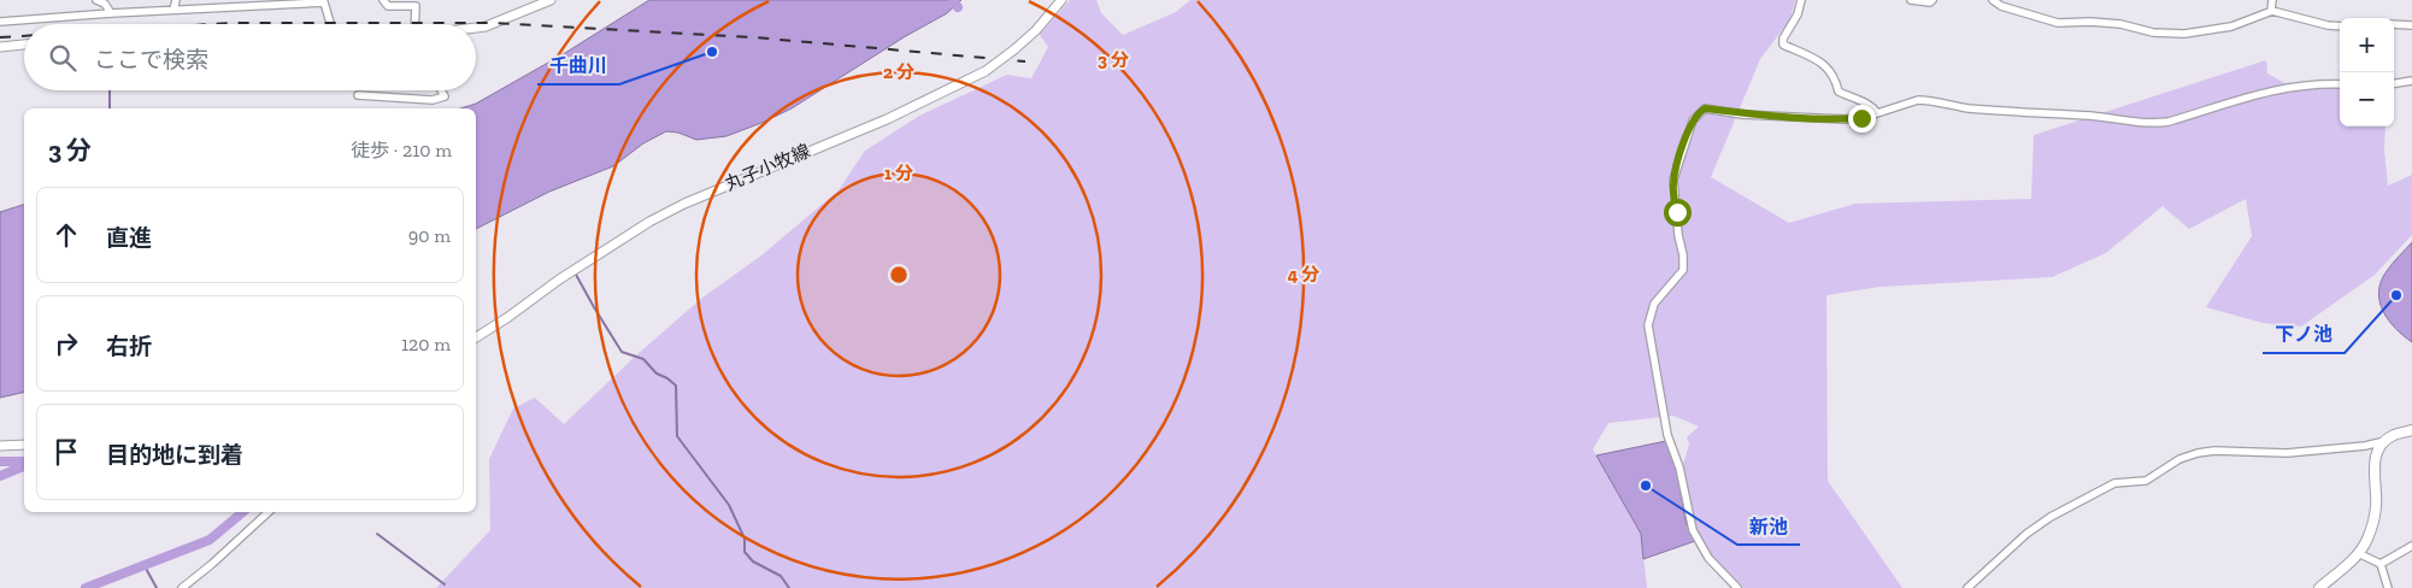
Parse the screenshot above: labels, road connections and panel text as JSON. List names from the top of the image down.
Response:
{
  "streets": {
    "street": ["丸子小牧線"]
  },
  "places": ["千曲川", "下ノ池", "新池"],
  "page": {
    "map_buttons": ["+", "−"],
    "search": "ここで検索",
    "heading": ["3 分", "徒歩 · 210 m"],
    "list": [
      ["直進", "90 m"],
      ["右折", "120 m"],
      "目的地に到着"
    ]
  },
  "rings": [
    "3 分",
    "2 分",
    "1 分",
    "4 分"
  ]
}
